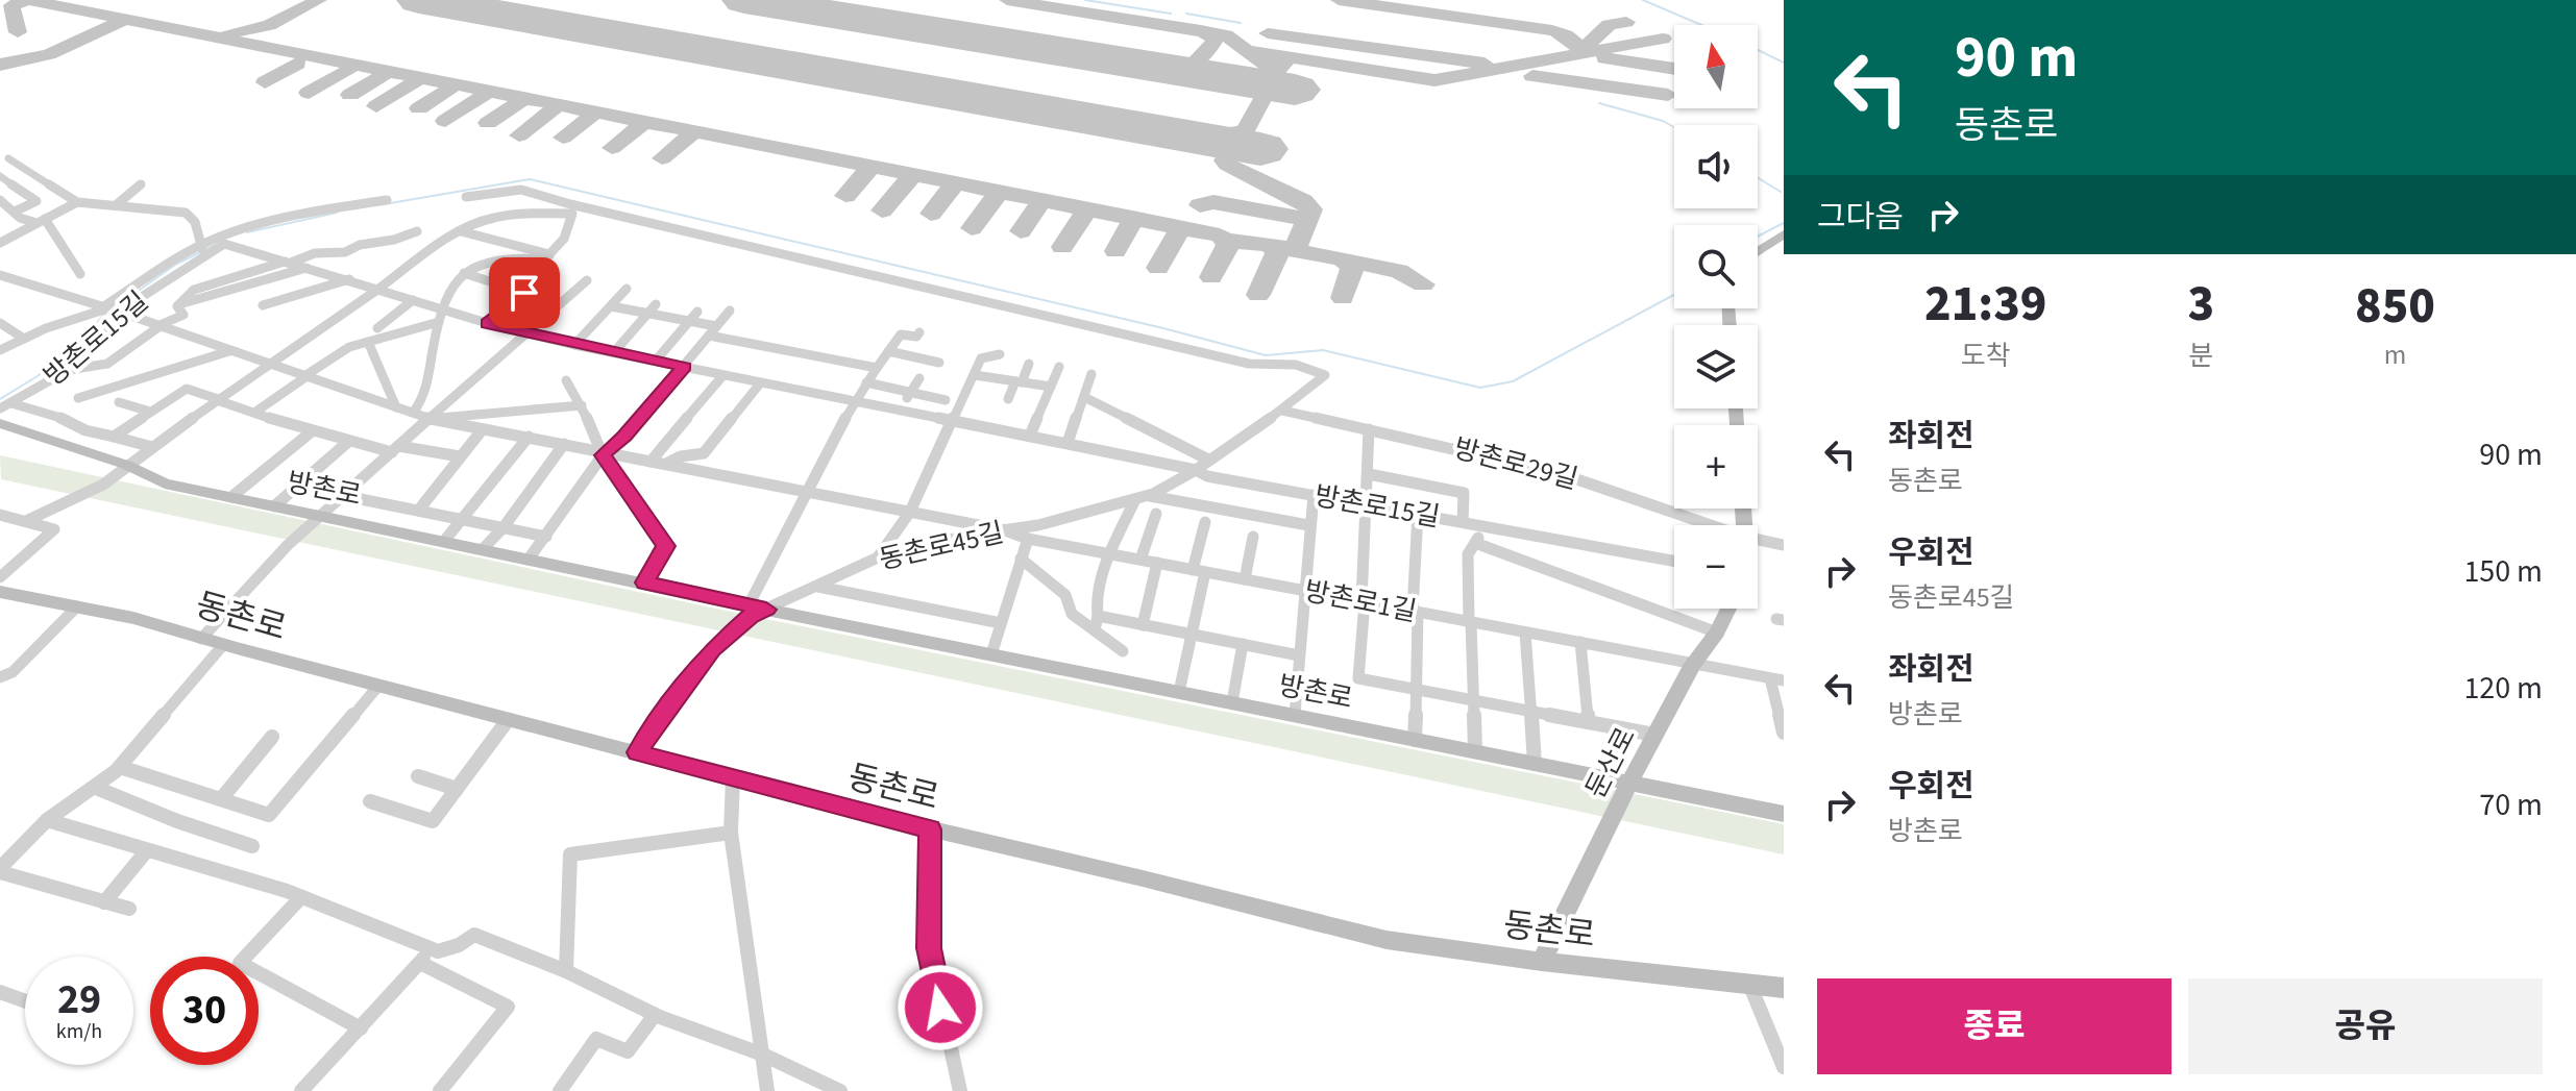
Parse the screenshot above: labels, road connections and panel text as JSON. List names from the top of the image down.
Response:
{
  "streets": {
    "street": [
      "방촌로15길",
      "방촌로29길",
      "방촌로",
      "동촌로45길",
      "방촌로1길",
      "동촌로",
      "둔산로"
    ]
  },
  "crossings": [
    ["방촌로15길", "동촌로45길"],
    ["방촌로15길", "방촌로1길"],
    ["방촌로29길", "동촌로45길"],
    ["방촌로", "동촌로45길"],
    ["방촌로", "둔산로"],
    ["동촌로45길", "방촌로1길"],
    ["동촌로45길", "동촌로"],
    ["방촌로1길", "둔산로"],
    ["동촌로", "둔산로"]
  ],
  "north": "top",
  "page": {
    "turn": ["90 m", "동촌로"],
    "map_buttons": ["+", "−"],
    "then": "그다음",
    "eta": [
      "21:39",
      "도착",
      "3",
      "분",
      "850",
      "m"
    ],
    "list": [
      {
        "name": "좌회전",
        "note": "동촌로",
        "value": "90 m"
      },
      {
        "name": "우회전",
        "note": "동촌로45길",
        "value": "150 m"
      },
      {
        "name": "좌회전",
        "note": "방촌로",
        "value": "120 m"
      },
      {
        "name": "우회전",
        "note": "방촌로",
        "value": "70 m"
      }
    ],
    "speed": "29 km/h",
    "limit": "30",
    "buttons": ["종료", "공유"]
  }
}
